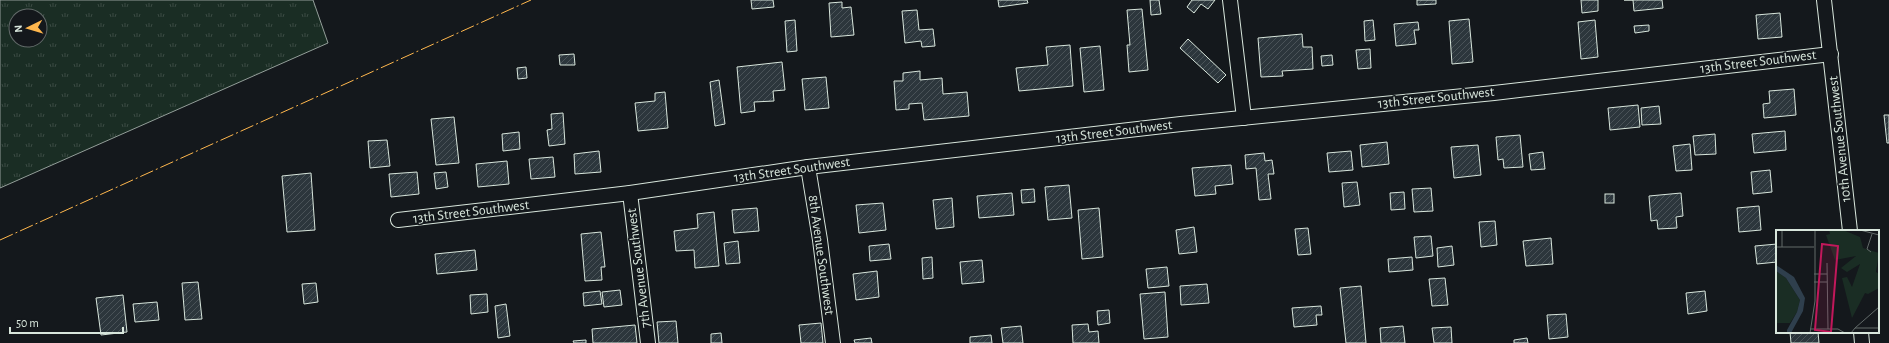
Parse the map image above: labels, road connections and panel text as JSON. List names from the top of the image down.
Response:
{
  "streets": {
    "street": [
      "13th Street Southwest",
      "10th Avenue Southwest",
      "8th Avenue Southwest",
      "7th Avenue Southwest"
    ]
  },
  "crossings": [
    ["13th Street Southwest", "10th Avenue Southwest"],
    ["13th Street Southwest", "8th Avenue Southwest"],
    ["13th Street Southwest", "7th Avenue Southwest"]
  ],
  "scale_bar": "50 m",
  "north": "left"
}
